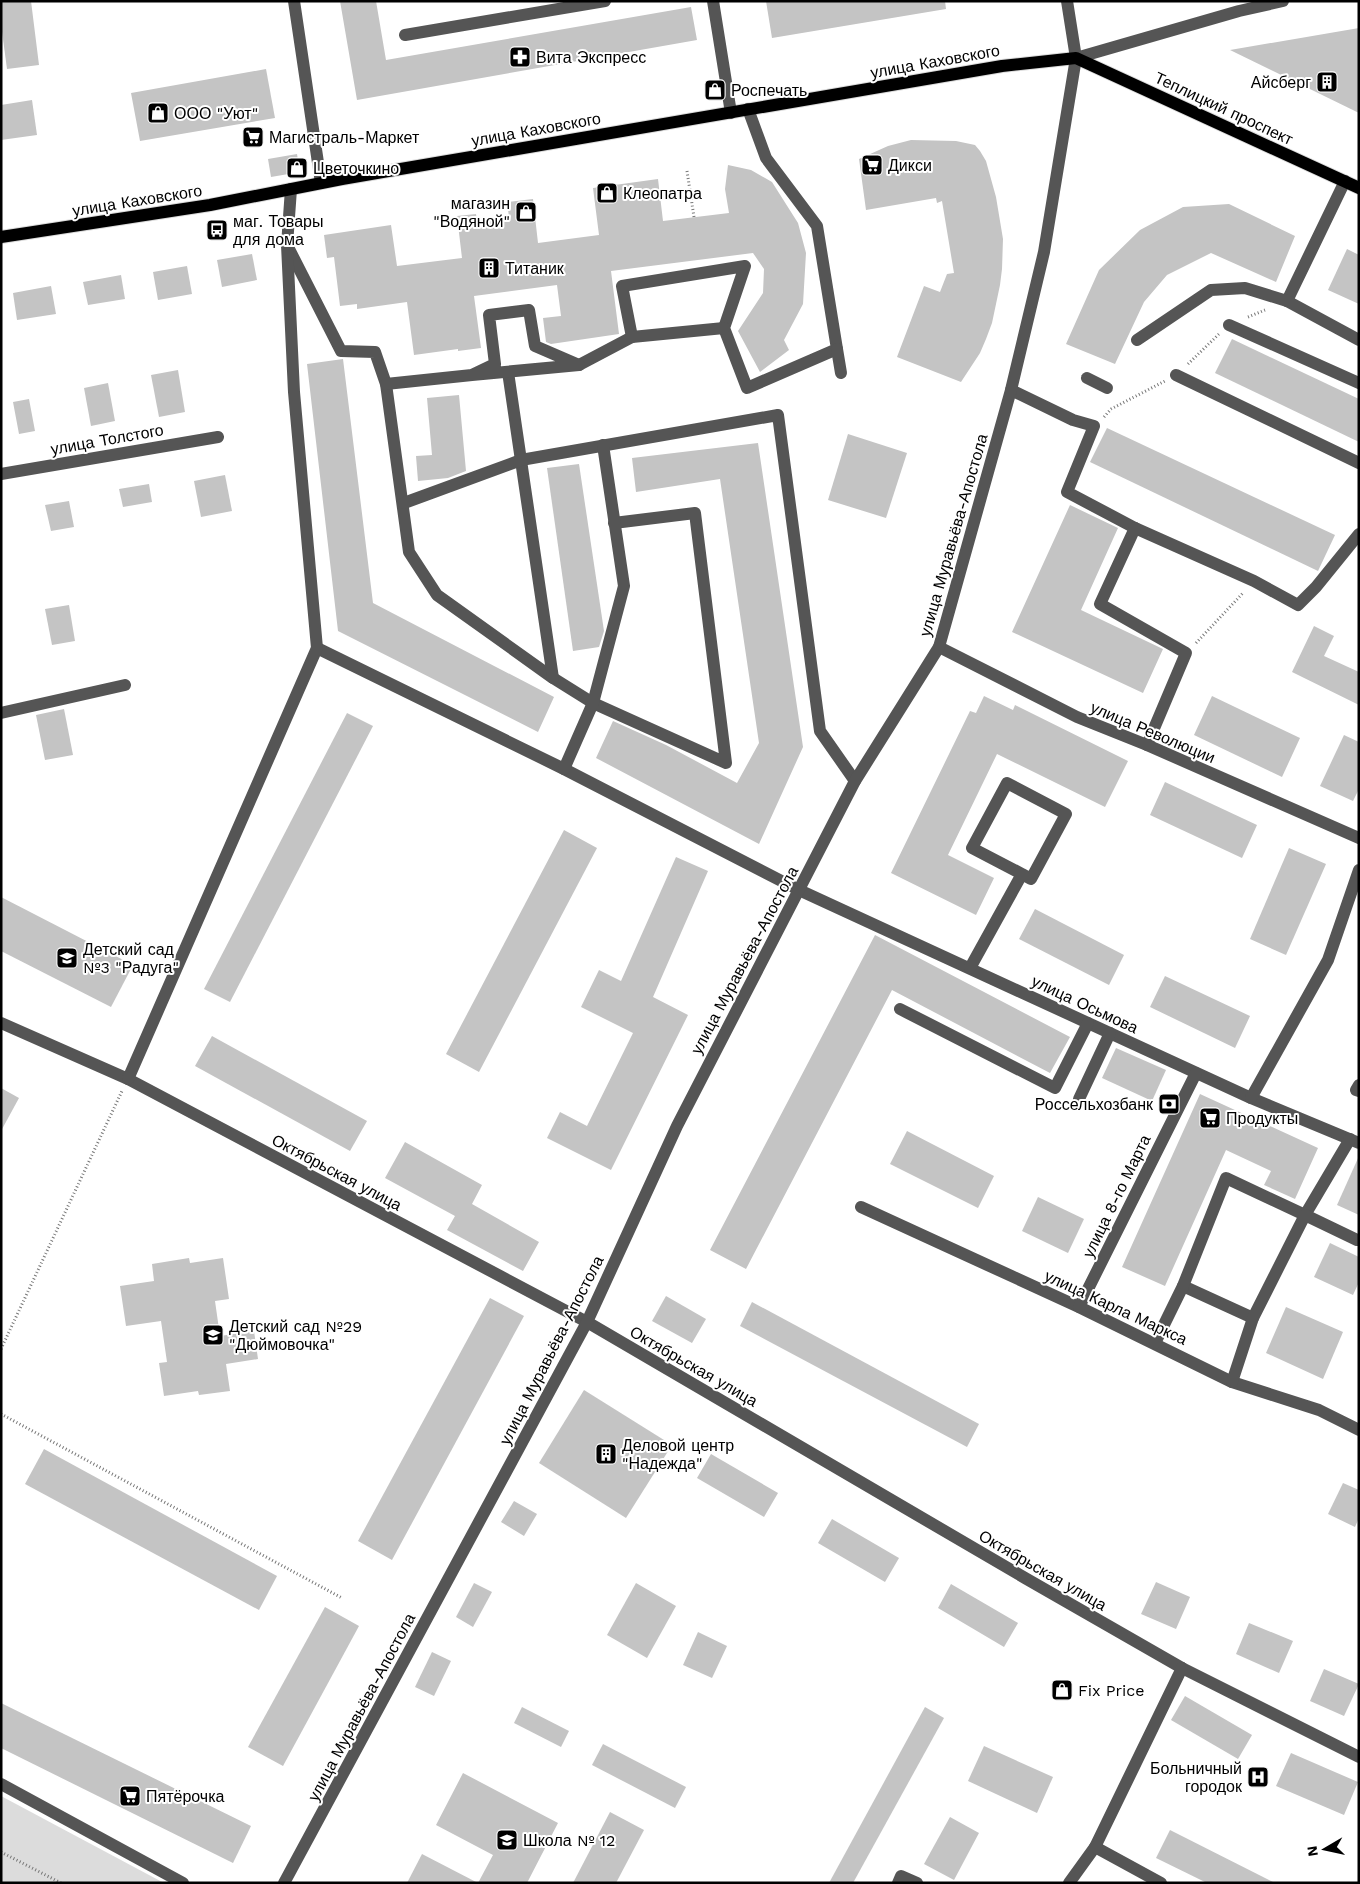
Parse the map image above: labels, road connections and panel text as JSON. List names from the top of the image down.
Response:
{
  "streets": {
    "main road": ["улица Каховского", "Теплицкий проспект"],
    "street": [
      "улица Толстого",
      "улица Муравьёва-Апостола",
      "улица Революции",
      "улица Осьмова",
      "Октябрьская улица",
      "улица 8-го Марта",
      "улица Карла Маркса"
    ]
  },
  "crossings": [
    ["улица Каховского", "Теплицкий проспект"],
    ["улица Каховского", "улица Муравьёва-Апостола"],
    ["Теплицкий проспект", "улица Муравьёва-Апостола"],
    ["улица Муравьёва-Апостола", "улица Революции"],
    ["улица Муравьёва-Апостола", "улица Осьмова"],
    ["улица Муравьёва-Апостола", "Октябрьская улица"],
    ["улица Осьмова", "улица 8-го Марта"],
    ["улица 8-го Марта", "улица Карла Маркса"]
  ],
  "places": {
    "pharmacy": ["Вита Экспресс"],
    "building": ["Айсберг", "Титаник", "Деловой центр \"Надежда\""],
    "shop": [
      "Роспечать",
      "ООО \"Уют\"",
      "Цветочкино",
      "Клеопатра",
      "магазин \"Водяной\"",
      "Fix Price"
    ],
    "supermarket": [
      "Магистраль-Маркет",
      "Дикси",
      "Продукты",
      "Пятёрочка"
    ],
    "bus stop": ["маг. Товары для дома"],
    "school or university": ["Детский сад №3 \"Радуга\"", "Детский сад №29 \"Дюймовочка\"", "Школа № 12"],
    "bank": ["Россельхозбанк"],
    "hospital": ["Больничный городок"]
  },
  "north": "left"
}
